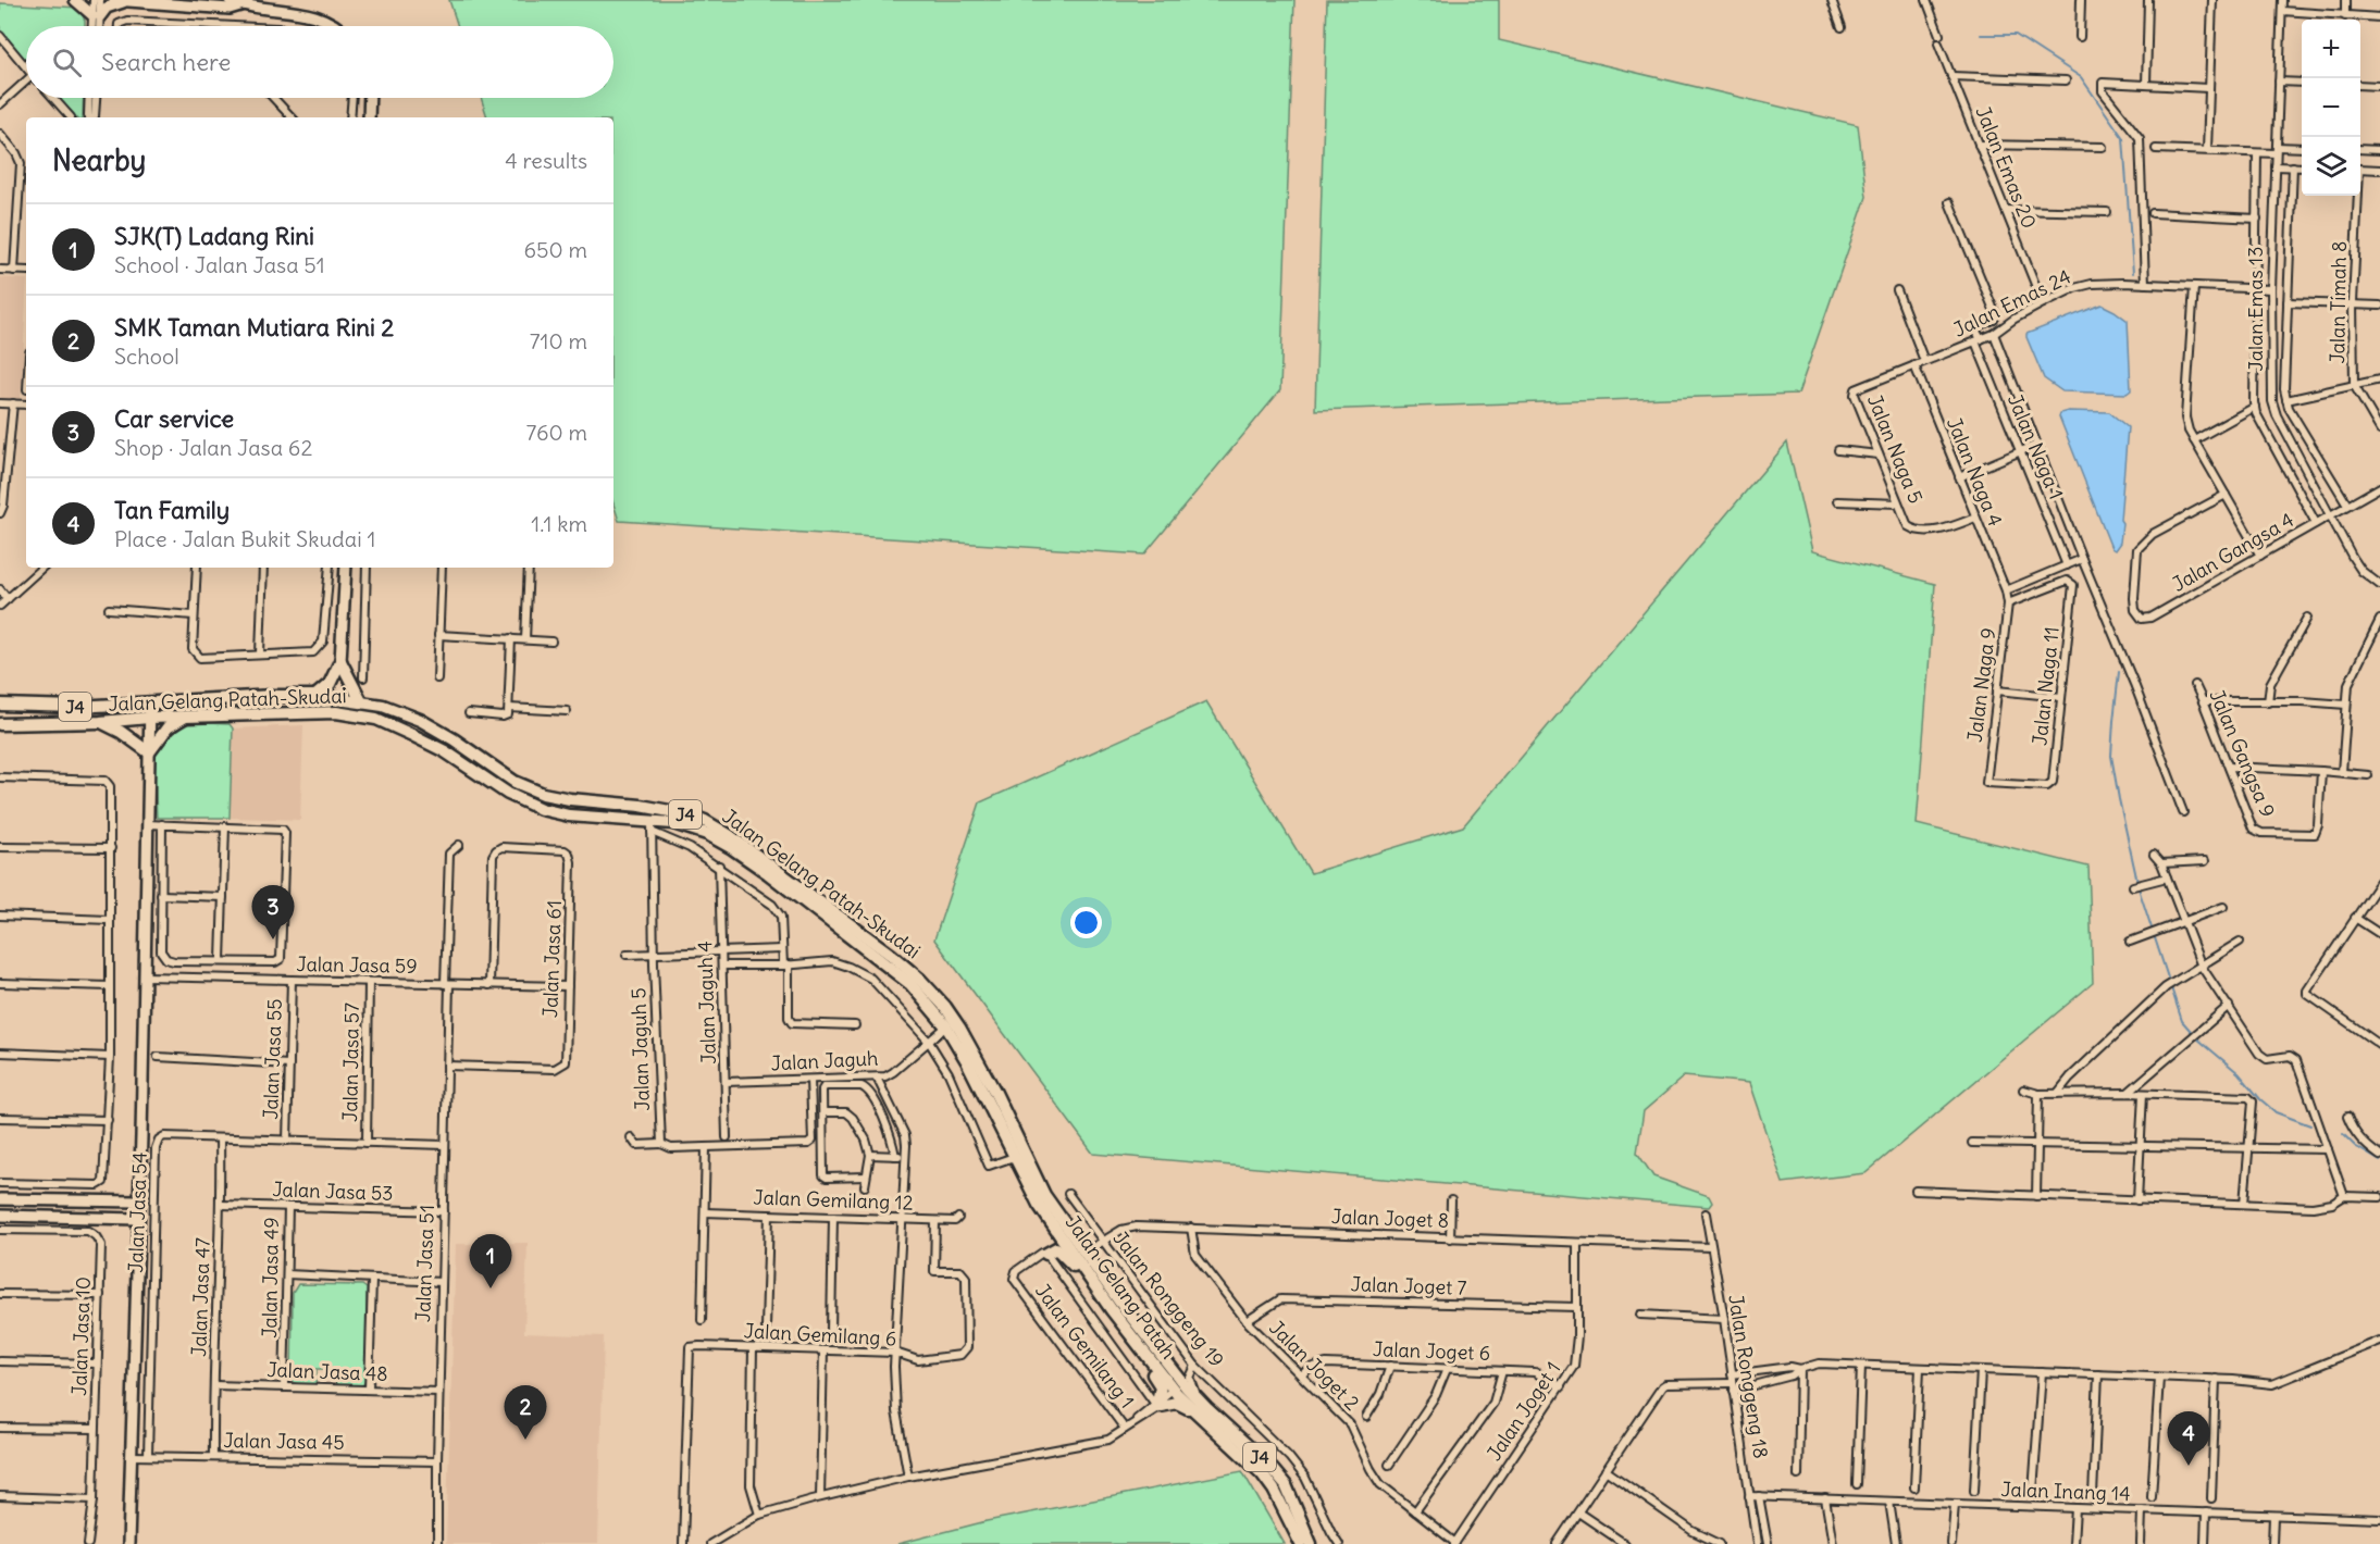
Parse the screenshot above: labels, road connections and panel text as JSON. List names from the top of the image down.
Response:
{
  "streets": {
    "main road": ["Jalan Gelang Patah-Skudai", "J4", "Jalan Gelang Patah"],
    "street": [
      "Jalan Emas 20",
      "Jalan Timah 8",
      "Jalan Emas 24",
      "Jalan Emas 13",
      "Jalan Naga 1",
      "Jalan Naga 5",
      "Jalan Naga 4",
      "Jalan Gangsa 4",
      "Jalan Naga 9",
      "Jalan Naga 11",
      "Jalan Gangsa 9",
      "Jalan Jasa 61",
      "Jalan Jasa 59",
      "Jalan Jaguh 4",
      "Jalan Jaguh 5",
      "Jalan Jasa 55",
      "Jalan Jaguh",
      "Jalan Jasa 57",
      "Jalan Jasa 53",
      "Jalan Gemilang 12",
      "Jalan Jasa 54",
      "Jalan Joget 8",
      "Jalan Jasa 51",
      "Jalan Jasa 49",
      "Jalan Joget 7",
      "Jalan Jasa 47",
      "Jalan Ronggeng 19",
      "Jalan Gemilang 6",
      "Jalan Jasa 10",
      "Jalan Gemilang 1",
      "Jalan Joget 6",
      "Jalan Joget 2",
      "Jalan Jasa 48",
      "Jalan Ronggeng 18",
      "Jalan Joget 1",
      "Jalan Jasa 45",
      "Jalan Inang 14"
    ]
  },
  "crossings": [
    ["Jalan Emas 20", "Jalan Emas 24"],
    ["Jalan Emas 24", "Jalan Emas 13"],
    ["Jalan Emas 24", "Jalan Naga 1"],
    ["Jalan Emas 24", "Jalan Naga 5"],
    ["Jalan Emas 24", "Jalan Naga 4"],
    ["Jalan Emas 13", "Jalan Gangsa 4"],
    ["Jalan Naga 5", "Jalan Naga 4"],
    ["Jalan Naga 4", "Jalan Naga 9"],
    ["Jalan Naga 9", "Jalan Naga 11"],
    ["Jalan Gelang Patah-Skudai", "Jalan Jaguh 5"],
    ["Jalan Gelang Patah-Skudai", "Jalan Jaguh"],
    ["Jalan Gelang Patah-Skudai", "Jalan Gelang Patah"],
    ["Jalan Jasa 61", "Jalan Jasa 59"],
    ["Jalan Jasa 61", "Jalan Jasa 51"],
    ["Jalan Jasa 59", "Jalan Jasa 55"],
    ["Jalan Jasa 59", "Jalan Jasa 57"],
    ["Jalan Jasa 59", "Jalan Jasa 51"],
    ["Jalan Jaguh 4", "Jalan Jaguh"],
    ["Jalan Jasa 55", "Jalan Jasa 54"],
    ["Jalan Jaguh", "Jalan Gelang Patah"],
    ["Jalan Jasa 57", "Jalan Jasa 54"],
    ["Jalan Jasa 53", "Jalan Jasa 51"],
    ["Jalan Jasa 53", "Jalan Jasa 49"],
    ["Jalan Jasa 53", "Jalan Jasa 47"],
    ["Jalan Gemilang 12", "Jalan Gemilang 6"],
    ["Jalan Jasa 54", "Jalan Jasa 51"],
    ["Jalan Jasa 54", "Jalan Jasa 47"],
    ["Jalan Jasa 54", "Jalan Jasa 45"],
    ["Jalan Joget 8", "Jalan Gelang Patah"],
    ["Jalan Joget 8", "Jalan Ronggeng 19"],
    ["Jalan Joget 8", "Jalan Joget 2"],
    ["Jalan Joget 8", "Jalan Ronggeng 18"],
    ["Jalan Joget 8", "Jalan Joget 1"],
    ["Jalan Jasa 51", "Jalan Jasa 48"],
    ["Jalan Jasa 51", "Jalan Jasa 45"],
    ["Jalan Jasa 49", "Jalan Jasa 48"],
    ["Jalan Joget 7", "Jalan Joget 2"],
    ["Jalan Joget 7", "Jalan Joget 1"],
    ["Jalan Jasa 47", "Jalan Jasa 48"],
    ["Jalan Jasa 47", "Jalan Jasa 45"],
    ["Jalan Joget 6", "Jalan Joget 2"],
    ["Jalan Joget 6", "Jalan Joget 1"],
    ["Jalan Joget 2", "Jalan Joget 1"],
    ["Jalan Ronggeng 18", "Jalan Inang 14"]
  ],
  "page": {
    "map_buttons": ["+", "−"],
    "search": "Search here",
    "heading": ["Nearby", "4 results"],
    "list": [
      {
        "mark": "1",
        "name": "SJK(T) Ladang Rini",
        "note": "School · Jalan Jasa 51",
        "value": "650 m"
      },
      {
        "mark": "2",
        "name": "SMK Taman Mutiara Rini 2",
        "note": "School",
        "value": "710 m"
      },
      {
        "mark": "3",
        "name": "Car service",
        "note": "Shop · Jalan Jasa 62",
        "value": "760 m"
      },
      {
        "mark": "4",
        "name": "Tan Family",
        "note": "Place · Jalan Bukit Skudai 1",
        "value": "1.1 km"
      }
    ],
    "pins": [
      "3",
      "1",
      "2",
      "4"
    ]
  }
}
